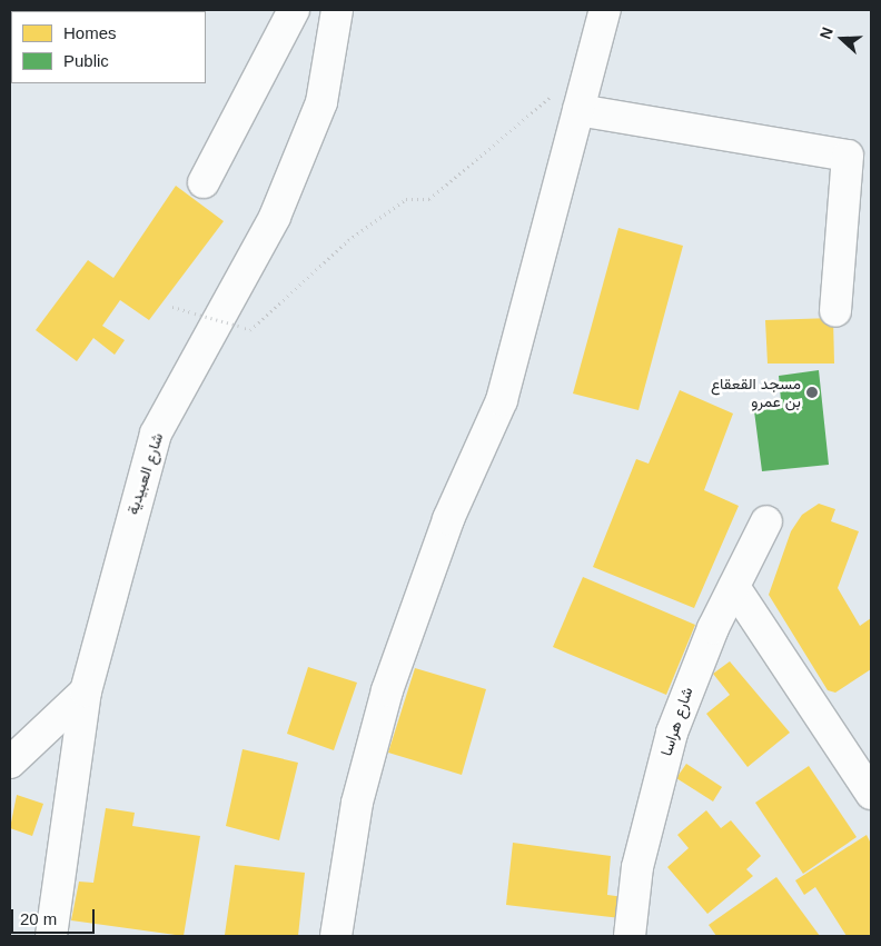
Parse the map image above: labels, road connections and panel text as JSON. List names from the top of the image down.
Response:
{
  "streets": {
    "street": ["شارع العبيدية", "شارع هراسا"]
  },
  "places": ["مسجد القعقاع بن عمرو"],
  "legend": ["Homes", "Public"],
  "scale_bar": "20 m",
  "north": "left"
}
